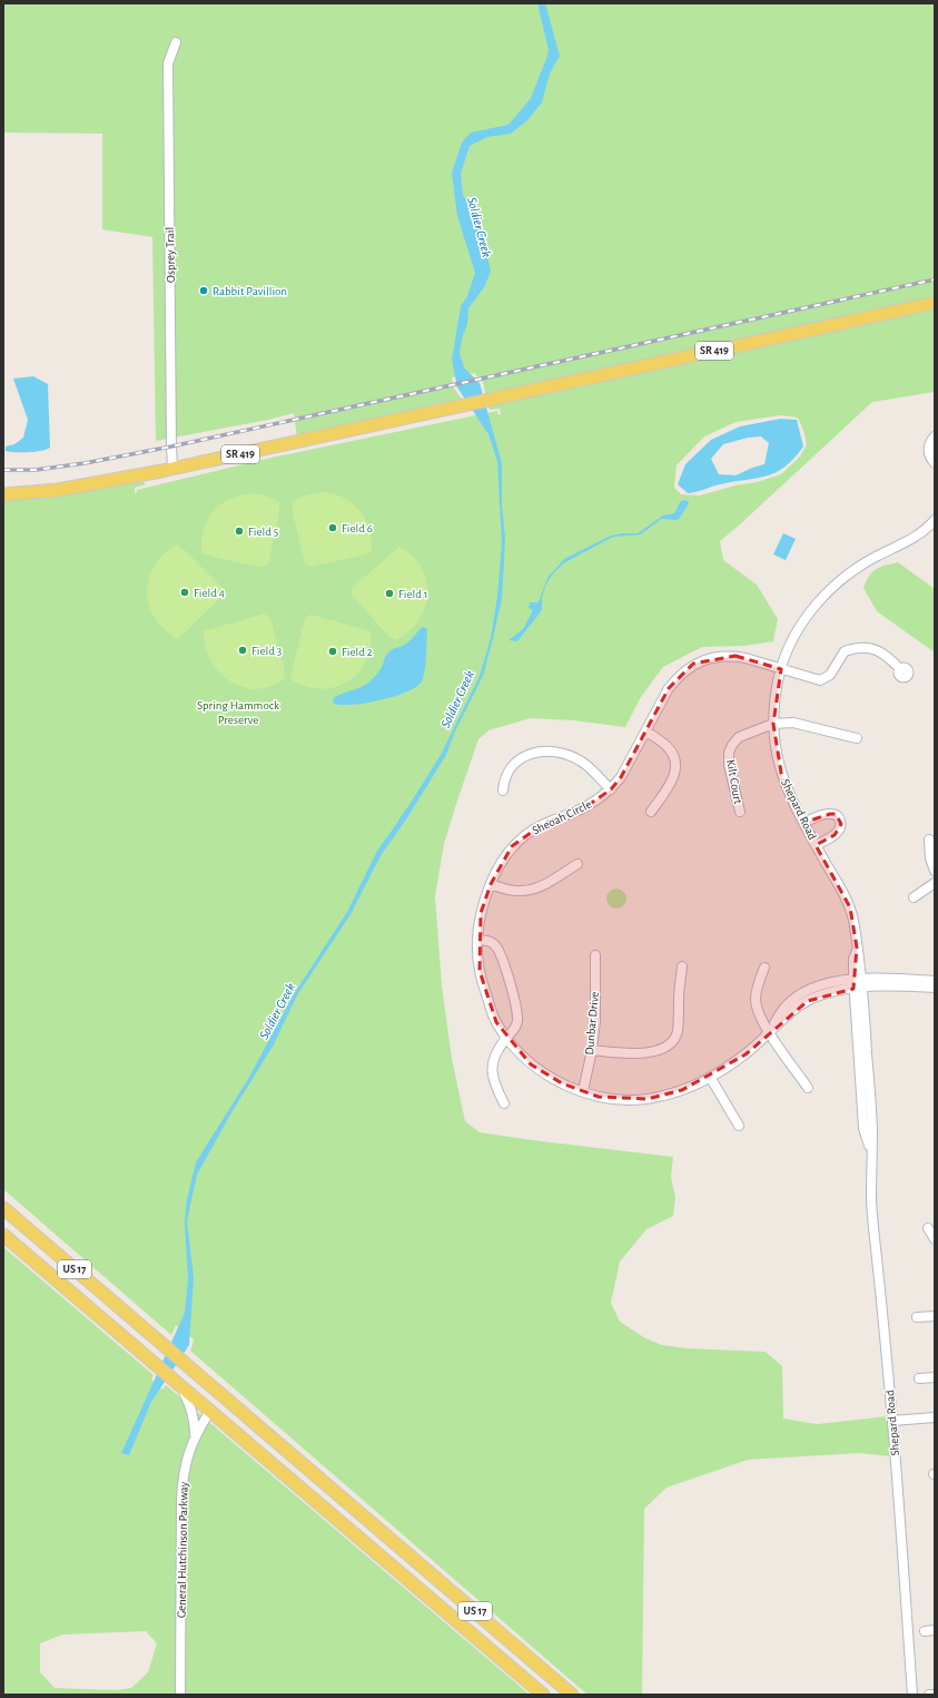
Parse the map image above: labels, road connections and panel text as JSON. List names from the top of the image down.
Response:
{
  "streets": {
    "main road": ["SR 419", "US 17"],
    "street": [
      "Osprey Trail",
      "Kilt Court",
      "Shepard Road",
      "Sheoah Circle",
      "Dunbar Drive",
      "General Hutchinson Parkway"
    ]
  },
  "crossings": [
    ["Osprey Trail", "SR 419"],
    ["Kilt Court", "Shepard Road"],
    ["Shepard Road", "Sheoah Circle"],
    ["Sheoah Circle", "Dunbar Drive"],
    ["US 17", "General Hutchinson Parkway"]
  ],
  "water": ["Soldier Creek"],
  "parks": ["Spring Hammock Preserve"],
  "places": [
    "Rabbit Pavillion",
    "Field 6",
    "Field 5",
    "Field 4",
    "Field 1",
    "Field 3",
    "Field 2"
  ]
}
